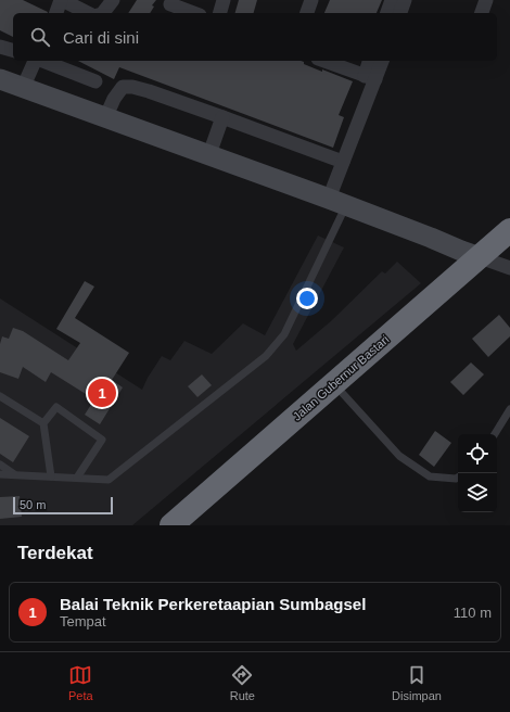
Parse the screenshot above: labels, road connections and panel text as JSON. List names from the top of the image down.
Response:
{
  "streets": {
    "highway": ["Jalan Gubernur Bastari"]
  },
  "scale_bar": "50 m",
  "page": {
    "search": "Cari di sini",
    "pins": "1",
    "scale": "50 m",
    "heading": "Terdekat",
    "list": [
      {
        "mark": "1",
        "name": "Balai Teknik Perkeretaapian Sumbagsel",
        "note": "Tempat",
        "value": "110 m"
      }
    ],
    "nav": ["Peta", "Rute", "Disimpan"]
  }
}
